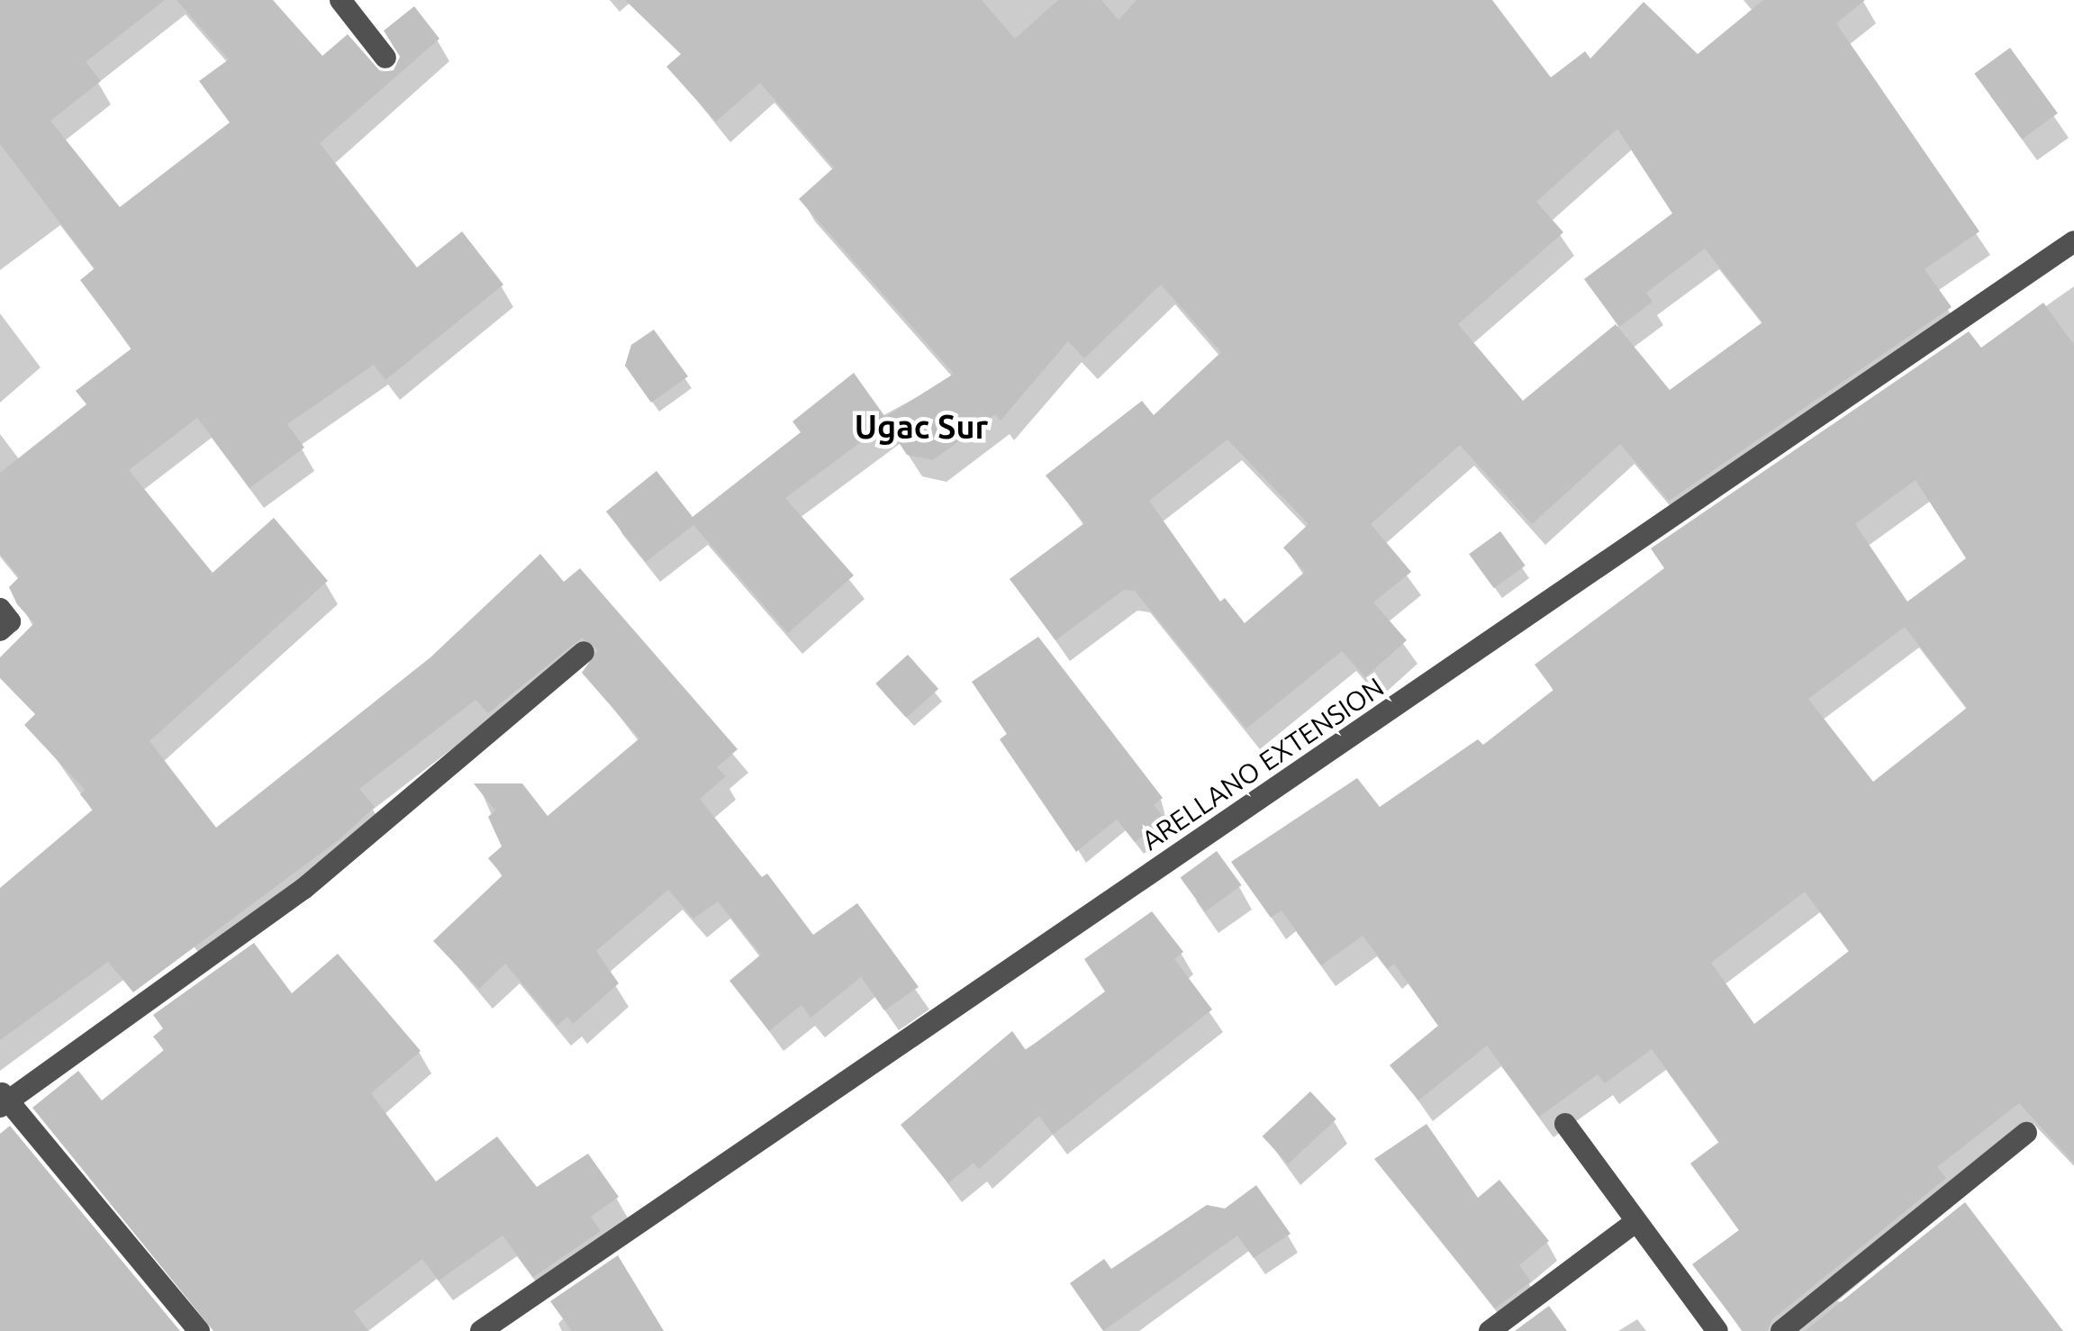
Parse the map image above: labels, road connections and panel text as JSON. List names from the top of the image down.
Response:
{
  "streets": {
    "street": ["ARELLANO EXTENSION"]
  },
  "districts": ["Ugac Sur"]
}
